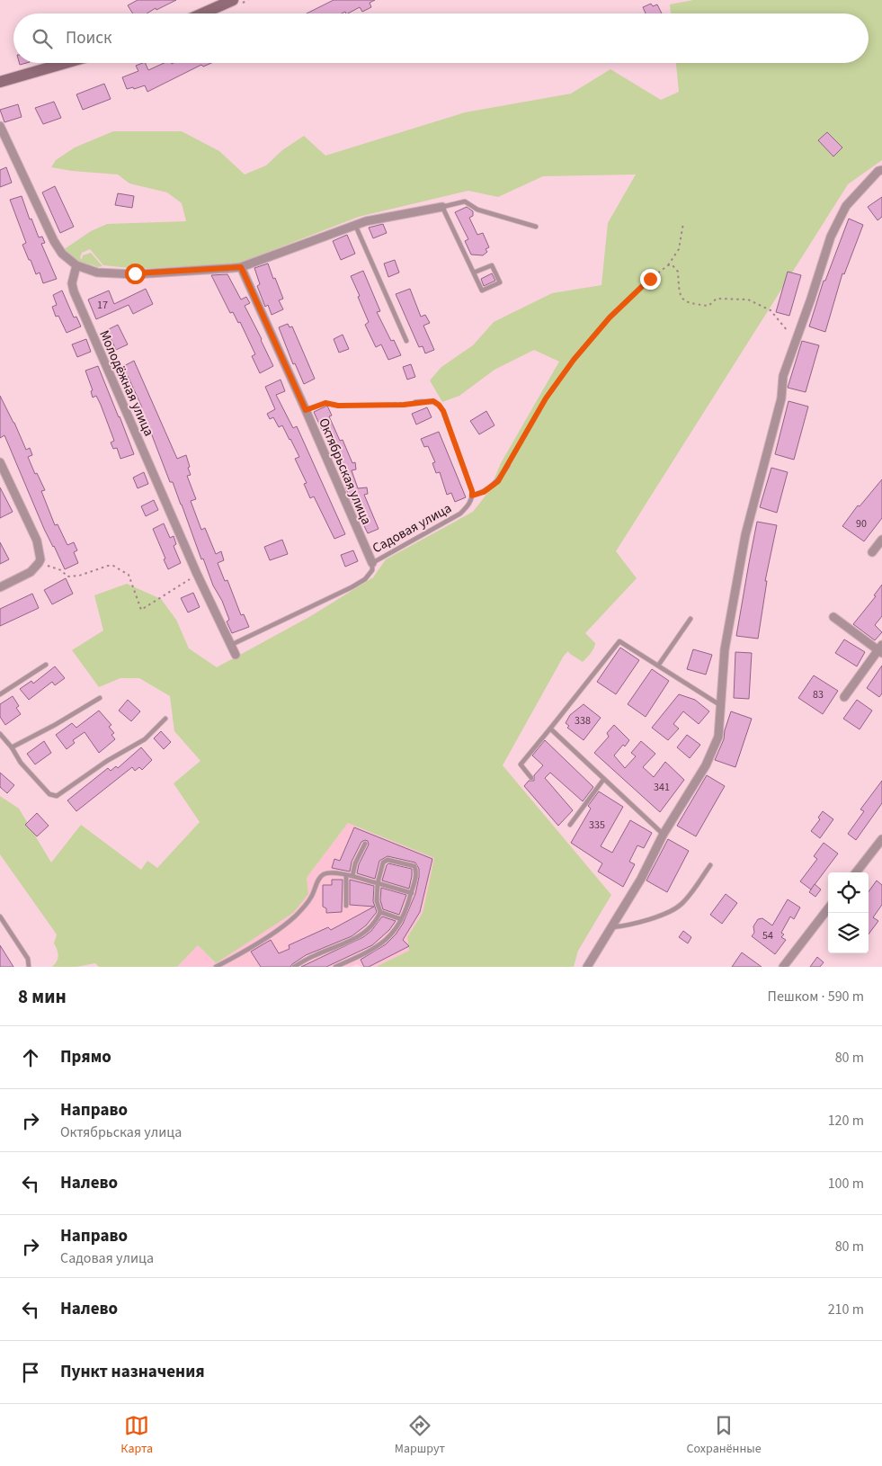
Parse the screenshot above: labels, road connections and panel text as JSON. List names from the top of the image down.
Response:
{
  "streets": {
    "street": ["Молодёжная улица", "Октябрьская улица"],
    "lane": ["Садовая улица"]
  },
  "crossings": [
    ["Октябрьская улица", "Садовая улица"]
  ],
  "house_numbers": [
    "17",
    "90",
    "83",
    "338",
    "341",
    "335",
    "54"
  ],
  "page": {
    "search": "Поиск",
    "heading": ["8 мин", "Пешком · 590 m"],
    "list": [
      ["Прямо", "80 m"],
      ["Направо", "Октябрьская улица", "120 m"],
      ["Налево", "100 m"],
      ["Направо", "Садовая улица", "80 m"],
      ["Налево", "210 m"],
      "Пункт назначения"
    ],
    "nav": ["Карта", "Маршрут", "Сохранённые"]
  }
}
